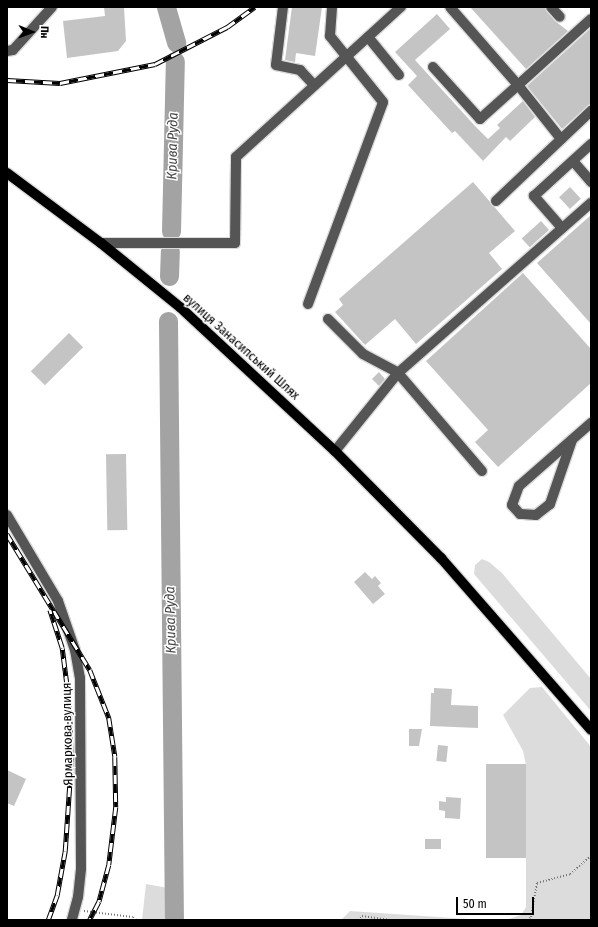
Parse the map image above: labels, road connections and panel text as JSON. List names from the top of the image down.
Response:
{
  "streets": {
    "main road": ["вулиця Занасипський Шлях"],
    "street": ["Ярмаркова вулиця"]
  },
  "water": ["Крива Руда"],
  "scale_bar": "50 m",
  "north": "right"
}
